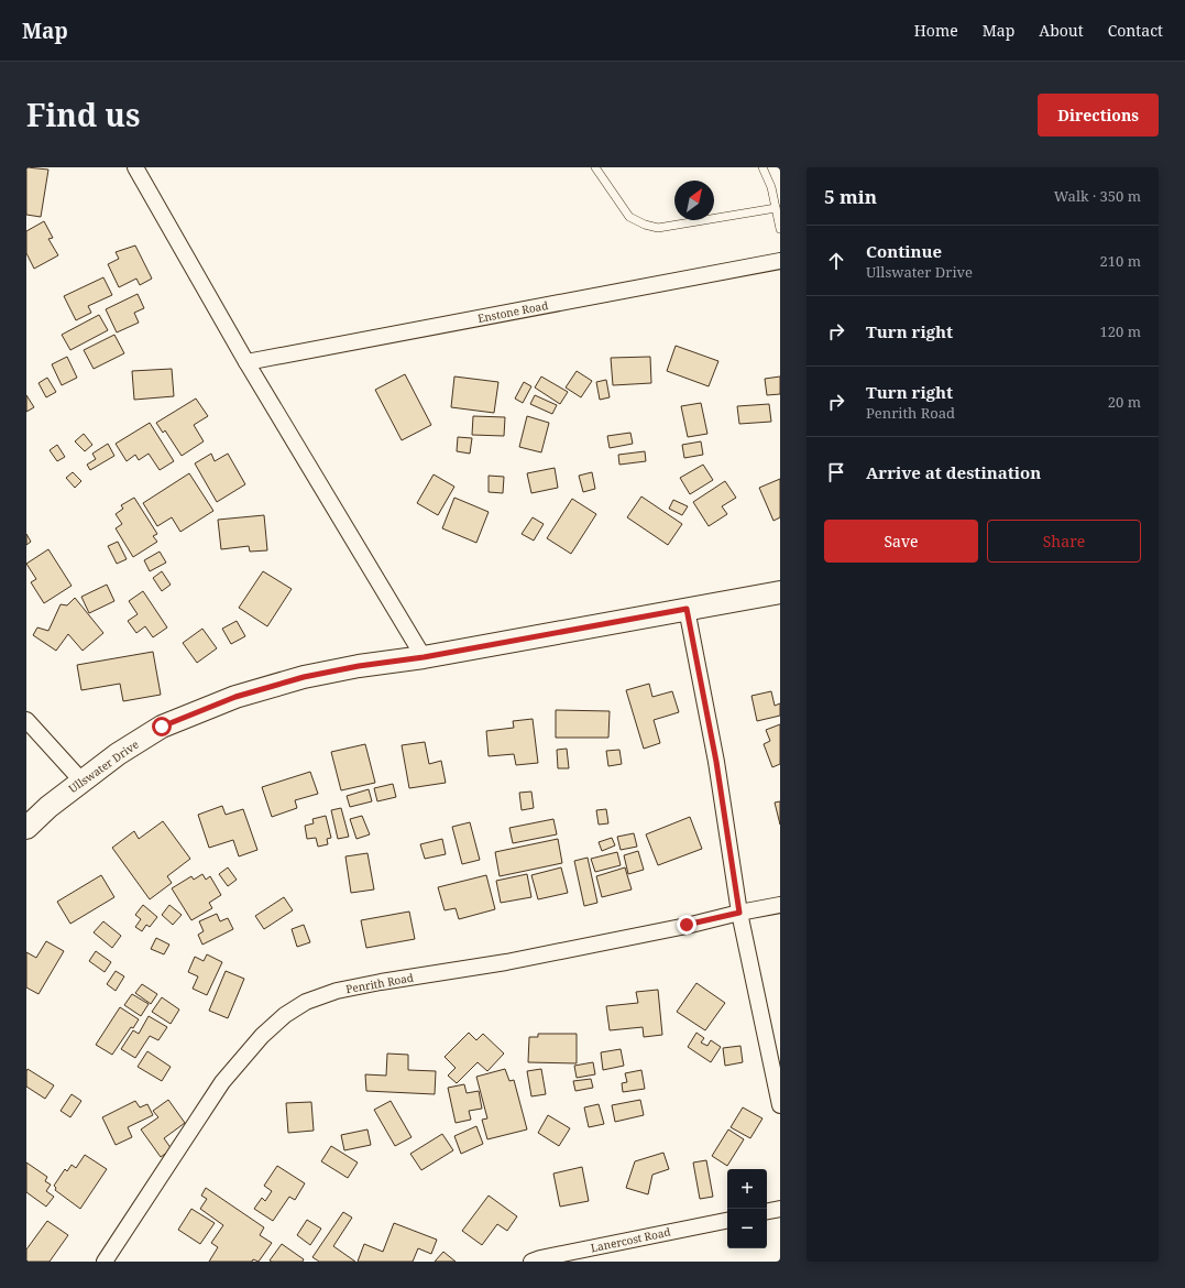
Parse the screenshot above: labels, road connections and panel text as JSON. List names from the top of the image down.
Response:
{
  "streets": {
    "street": [
      "Enstone Road",
      "Ullswater Drive",
      "Penrith Road",
      "Lanercost Road"
    ]
  },
  "north": "top right",
  "page": {
    "header": "Map",
    "nav": [
      "Home",
      "Map",
      "About",
      "Contact"
    ],
    "title": "Find us",
    "buttons": [
      "Directions",
      ["Save", "Share"]
    ],
    "heading": ["5 min", "Walk · 350 m"],
    "list": [
      ["Continue", "Ullswater Drive", "210 m"],
      ["Turn right", "120 m"],
      ["Turn right", "Penrith Road", "20 m"],
      "Arrive at destination"
    ],
    "map_buttons": ["+", "−"]
  }
}
